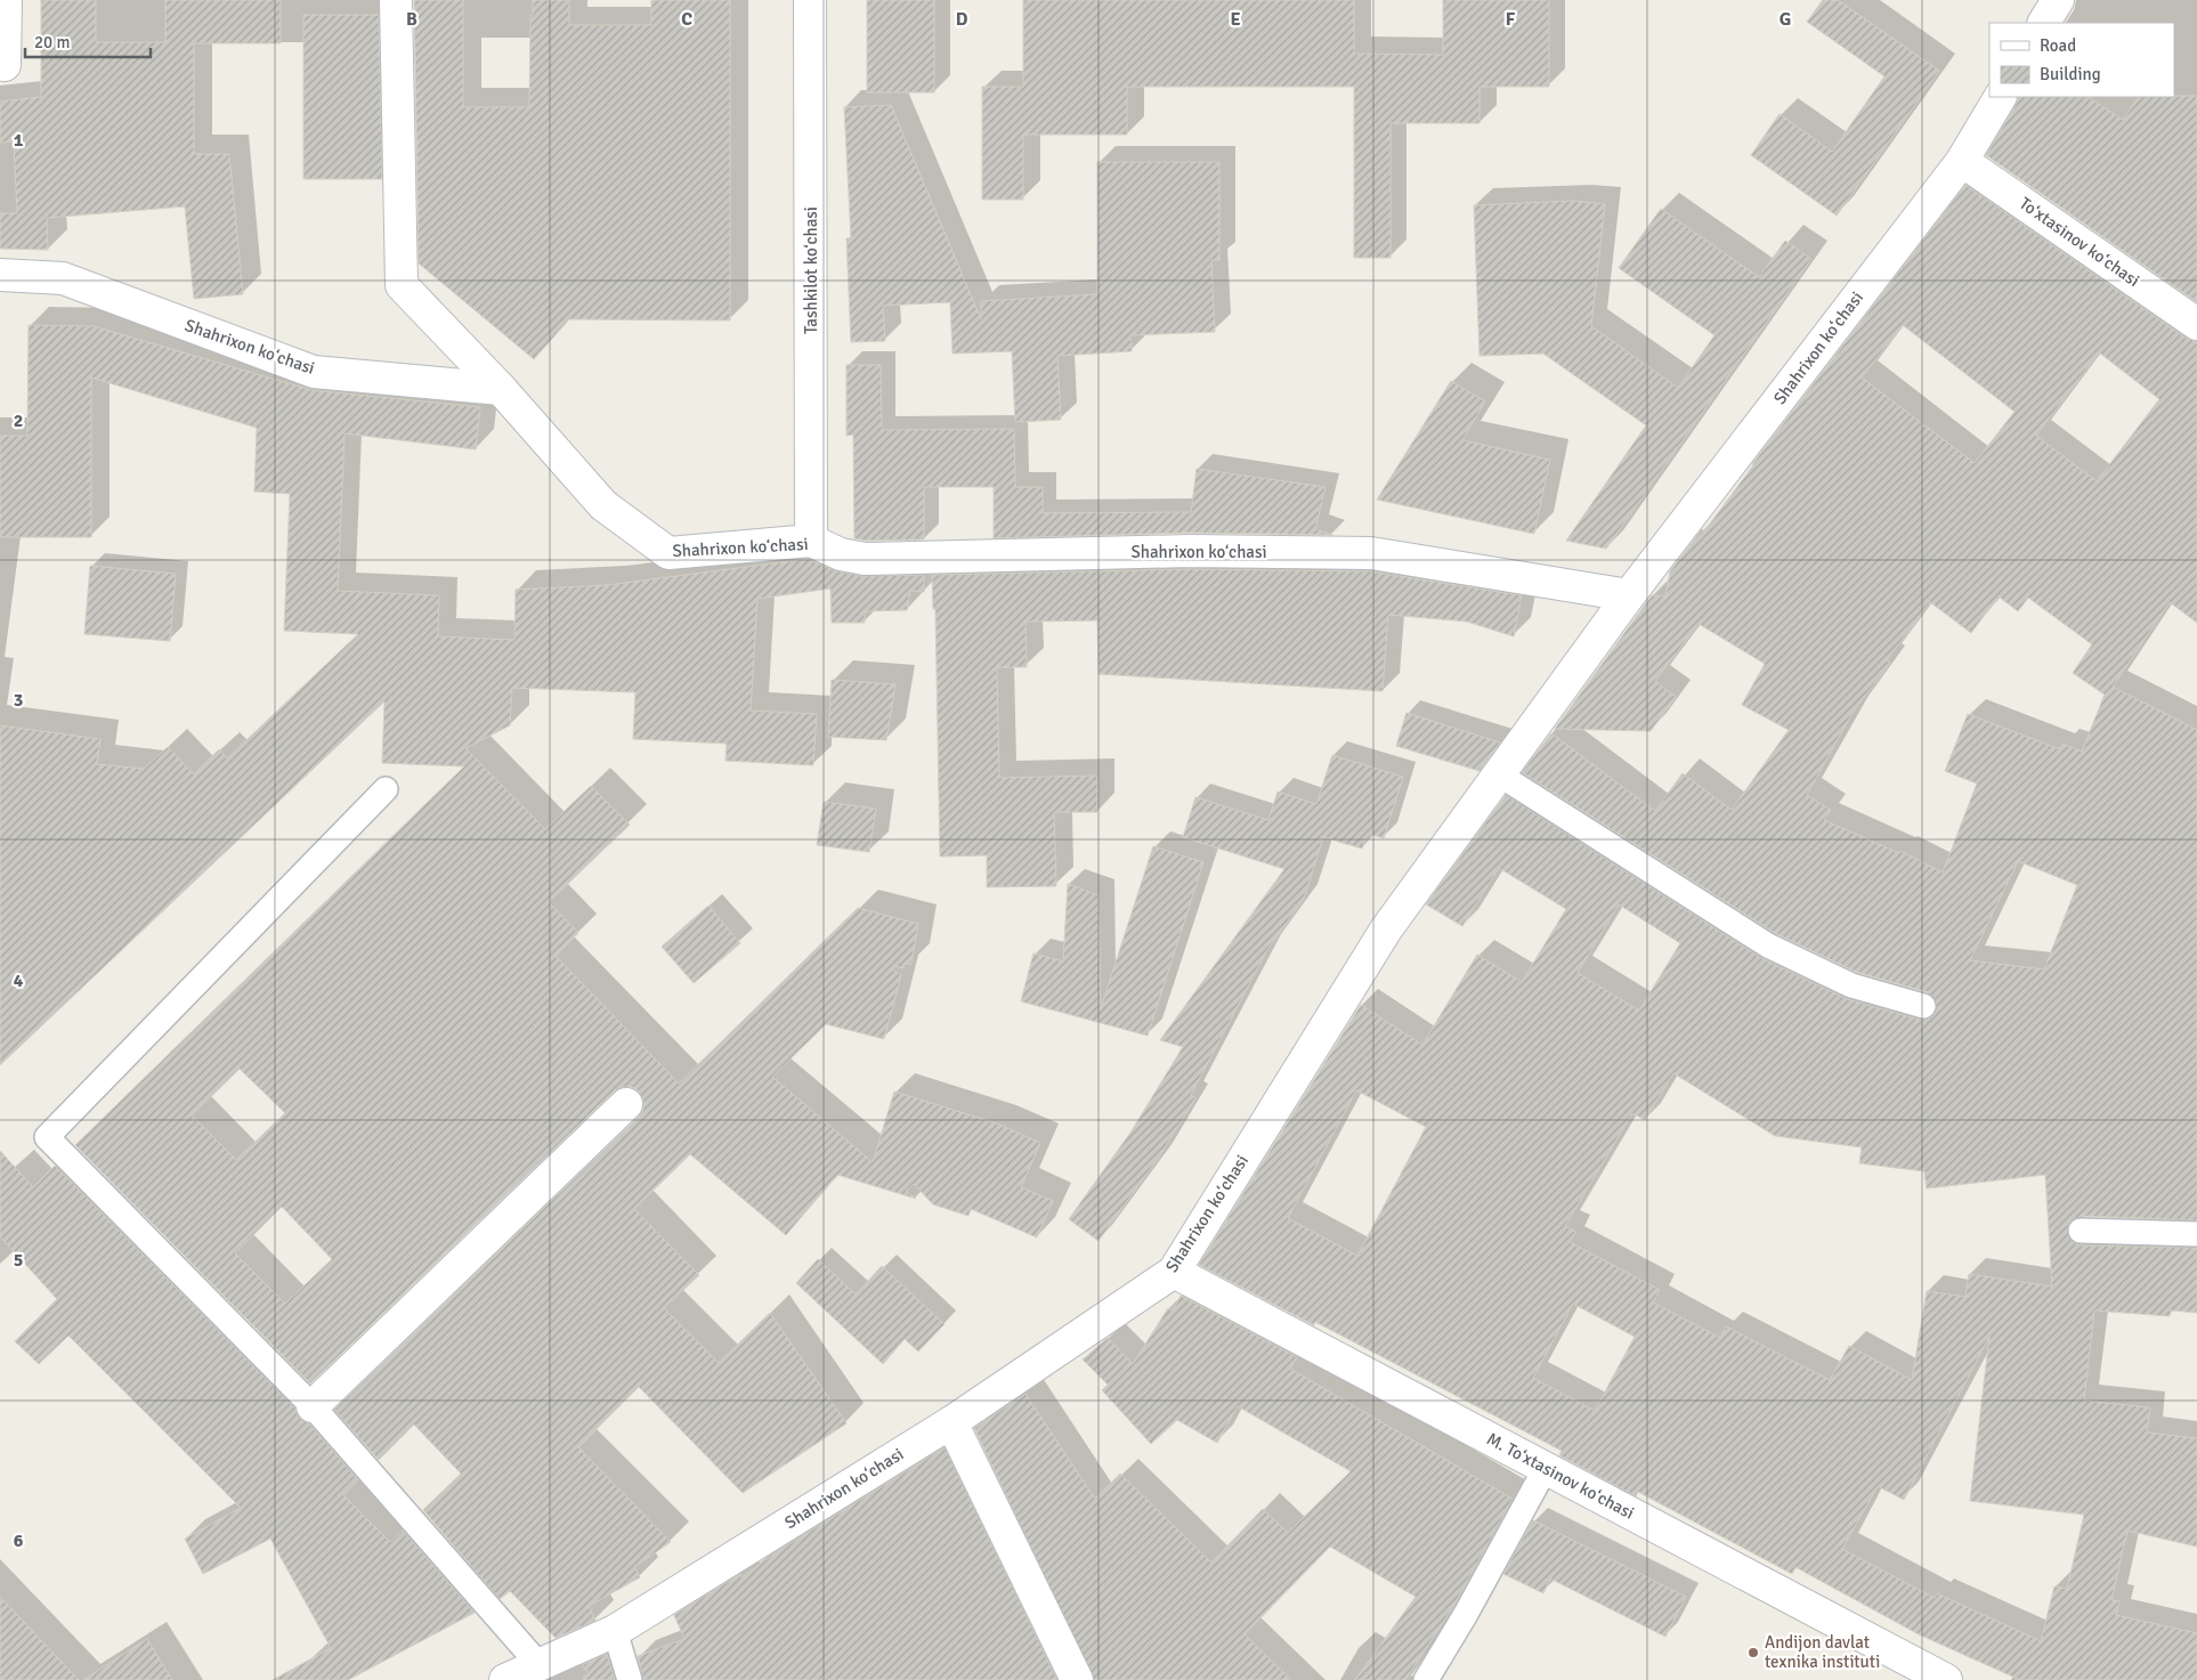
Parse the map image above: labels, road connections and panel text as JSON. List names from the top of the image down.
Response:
{
  "streets": {
    "street": [
      "Toʻxtasinov koʻchasi",
      "Tashkilot koʻchasi",
      "Shahrixon koʻchasi",
      "M. Toʻxtasinov koʻchasi"
    ]
  },
  "crossings": [
    ["Toʻxtasinov koʻchasi", "Shahrixon koʻchasi"],
    ["Tashkilot koʻchasi", "Shahrixon koʻchasi"],
    ["Shahrixon koʻchasi", "M. Toʻxtasinov koʻchasi"]
  ],
  "places": ["Andijon davlat texnika instituti"],
  "legend": ["Road", "Building"],
  "scale_bar": "20 m",
  "grid": {
    "columns": [
      "B",
      "C",
      "D",
      "E",
      "F",
      "G"
    ],
    "rows": [
      "1",
      "2",
      "3",
      "4",
      "5",
      "6"
    ]
  }
}
